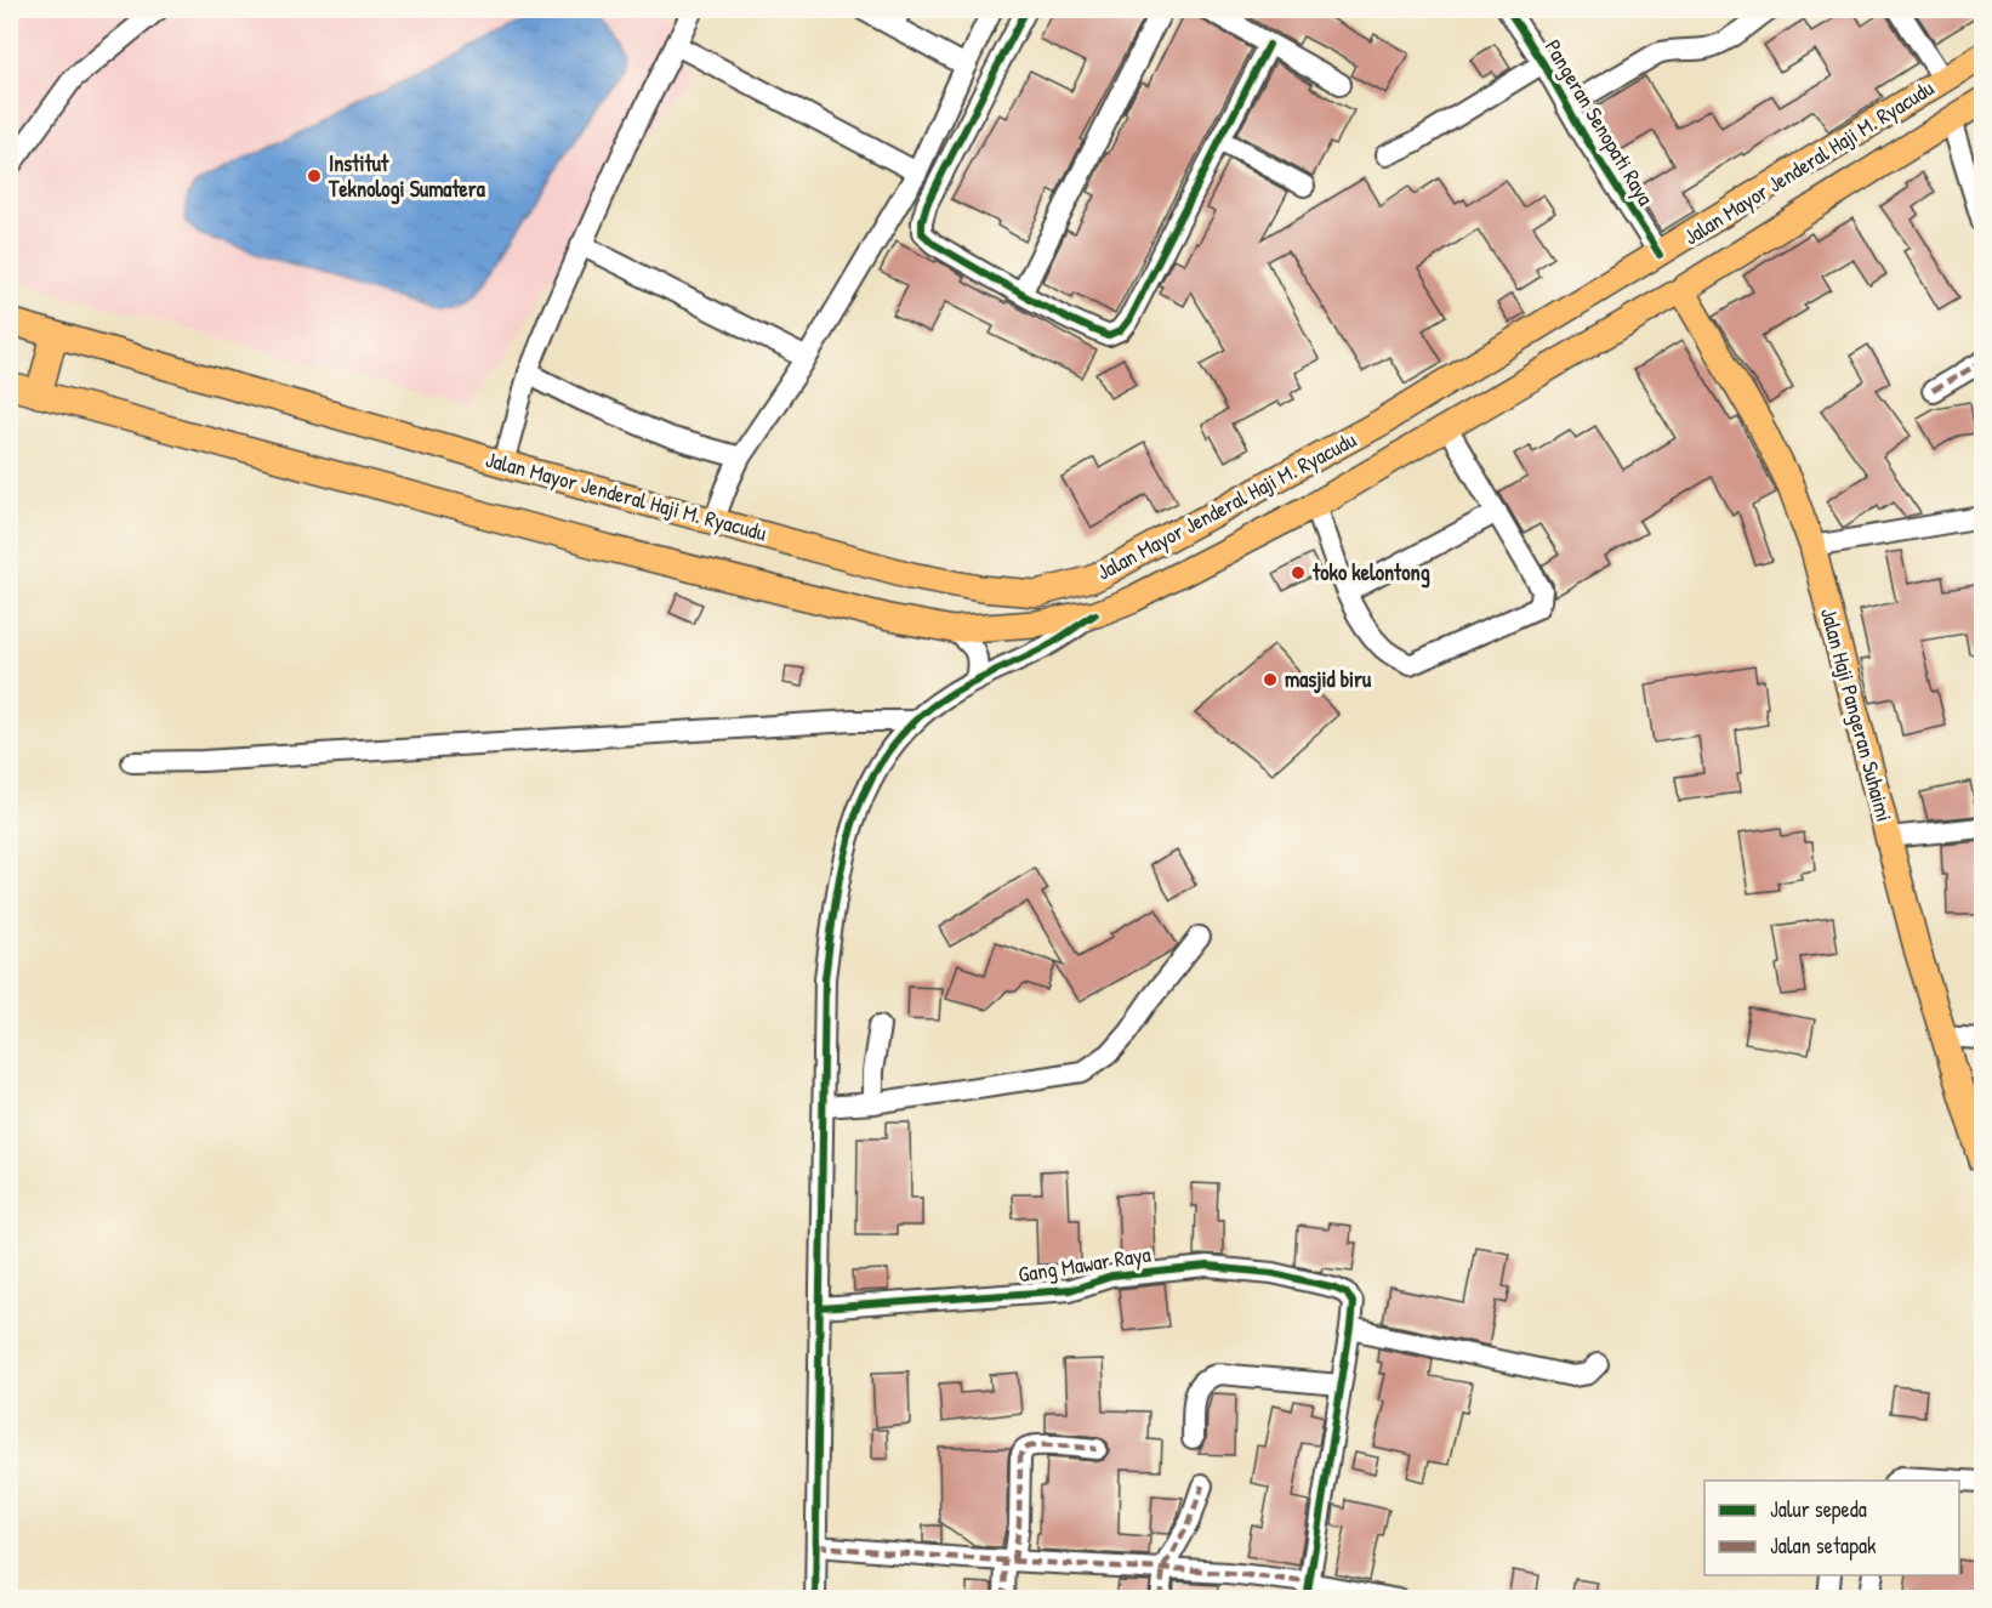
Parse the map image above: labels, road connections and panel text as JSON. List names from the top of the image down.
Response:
{
  "streets": {
    "main road": ["Jalan Mayor Jenderal Haji M. Ryacudu", "Jalan Haji Pangeran Suhaimi"],
    "street": ["Pangeran Senopati Raya", "Gang Mawar Raya"]
  },
  "crossings": [
    ["Pangeran Senopati Raya", "Jalan Mayor Jenderal Haji M. Ryacudu"],
    ["Jalan Mayor Jenderal Haji M. Ryacudu", "Jalan Haji Pangeran Suhaimi"]
  ],
  "places": ["Institut Teknologi Sumatera", "toko kelontong", "masjid biru"],
  "legend": ["Jalur sepeda", "Jalan setapak"]
}
